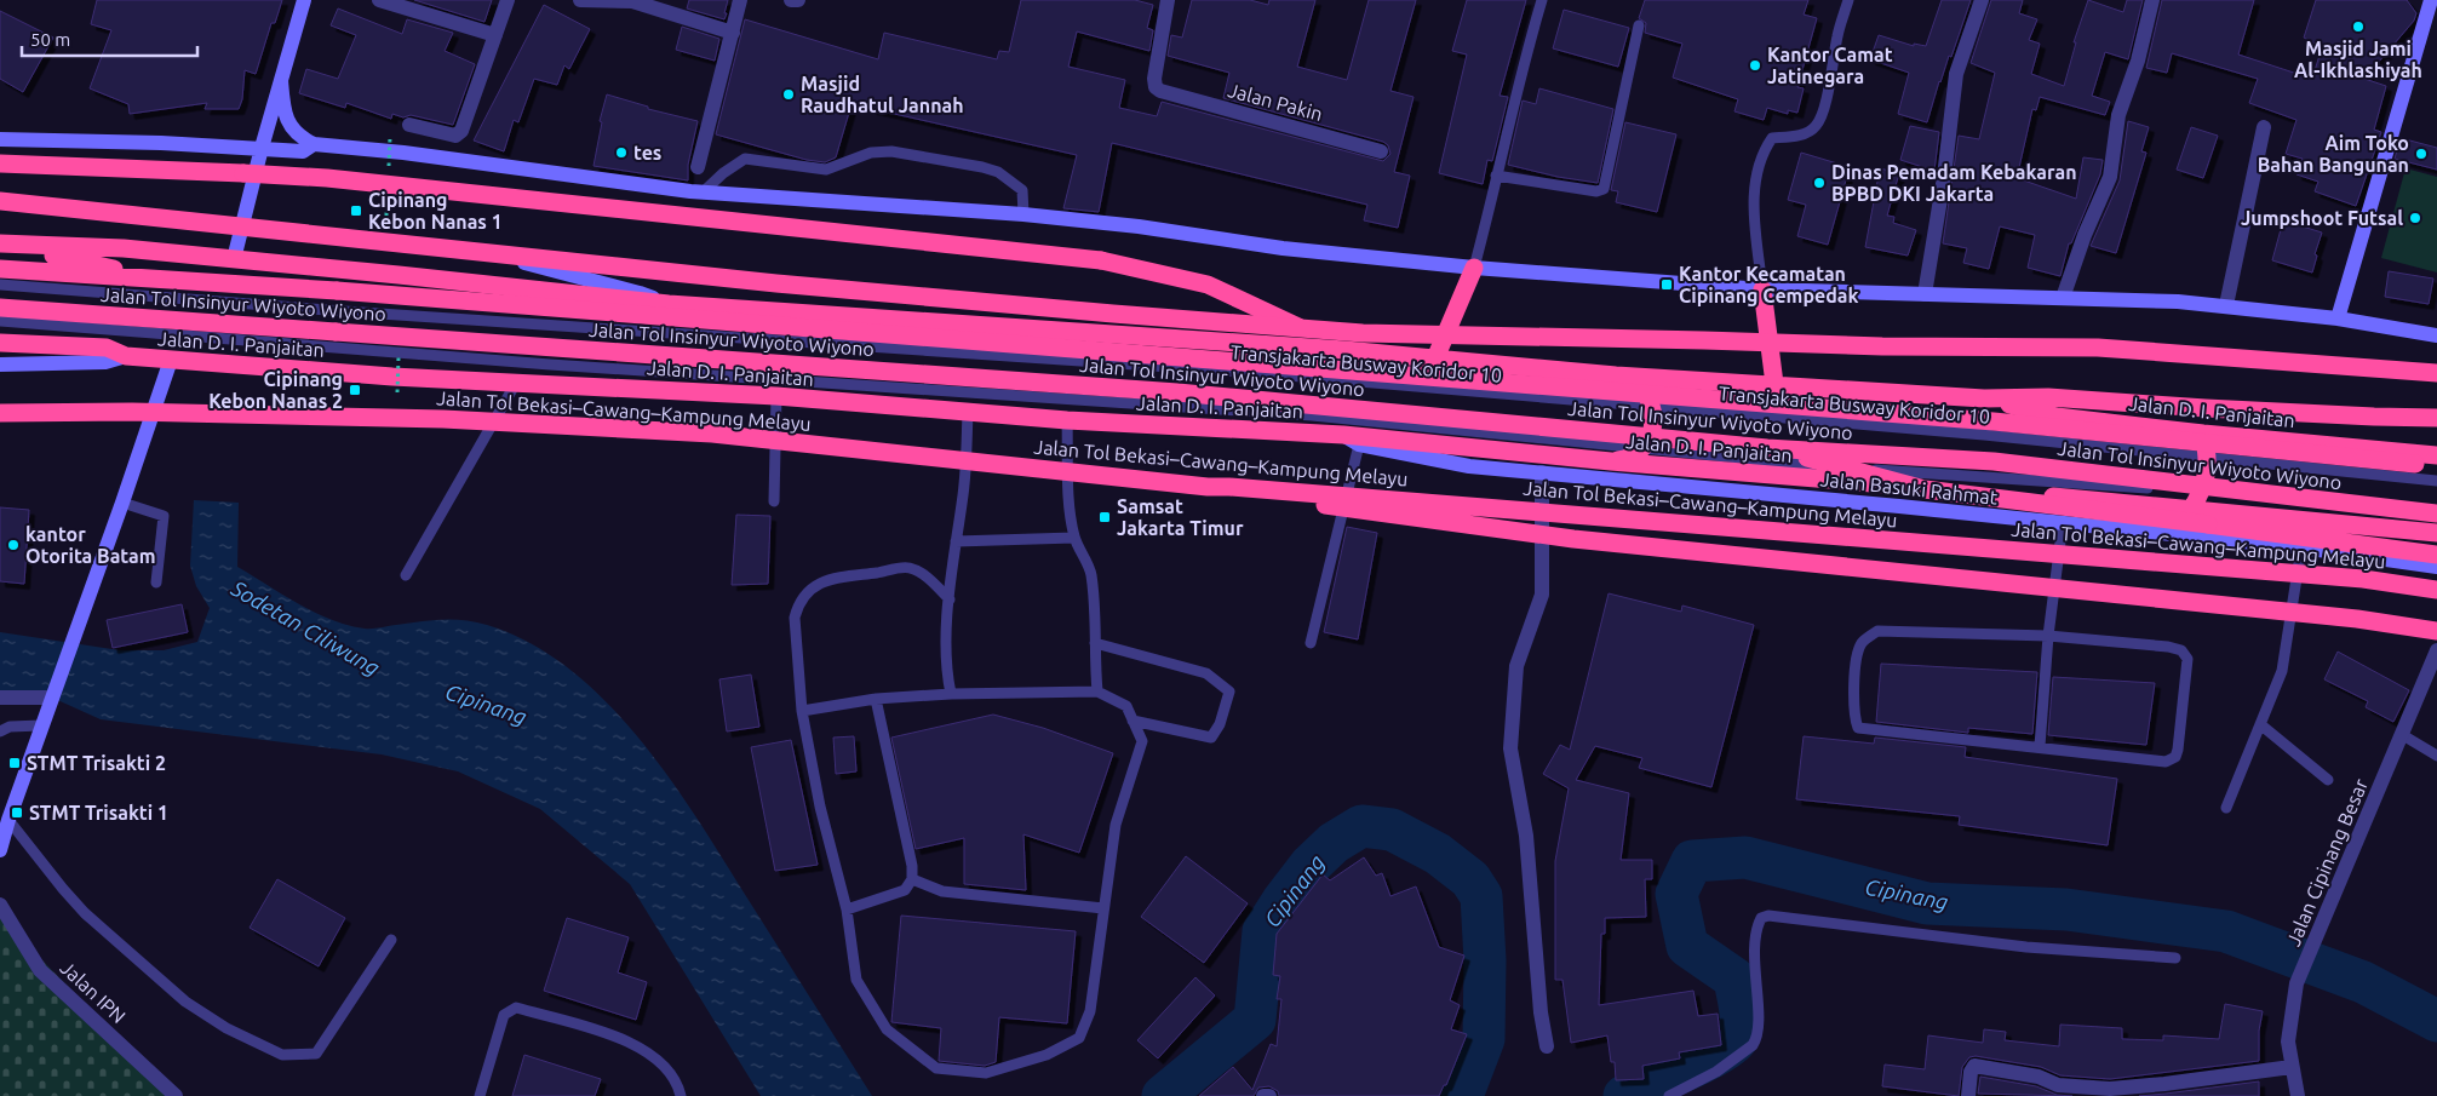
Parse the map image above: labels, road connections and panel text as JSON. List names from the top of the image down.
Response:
{
  "streets": {
    "highway": ["Jalan Tol Insinyur Wiyoto Wiyono", "Jalan D. I. Panjaitan", "Jalan Tol Bekasi–Cawang–Kampung Melayu"],
    "street": [
      "Jalan Pakin",
      "Jalan Basuki Rahmat",
      "Jalan Cipinang Besar",
      "Jalan IPN"
    ],
    "lane": ["Transjakarta Busway Koridor 10"]
  },
  "crossings": [
    ["Jalan D. I. Panjaitan", "Jalan Basuki Rahmat"]
  ],
  "water": ["Sodetan Ciliwung", "Cipinang"],
  "places": {
    "other": [
      "Masjid Jami Al-Ikhlashiyah",
      "Kantor Camat Jatinegara",
      "Masjid Raudhatul Jannah",
      "tes",
      "Aim Toko Bahan Bangunan",
      "Dinas Pemadam Kebakaran BPBD DKI Jakarta",
      "Jumpshoot Futsal",
      "kantor Otorita Batam"
    ],
    "transit": [
      "Cipinang Kebon Nanas 1",
      "Kantor Kecamatan Cipinang Cempedak",
      "Cipinang Kebon Nanas 2",
      "Samsat Jakarta Timur",
      "STMT Trisakti 2",
      "STMT Trisakti 1"
    ]
  },
  "scale_bar": "50 m"
}
